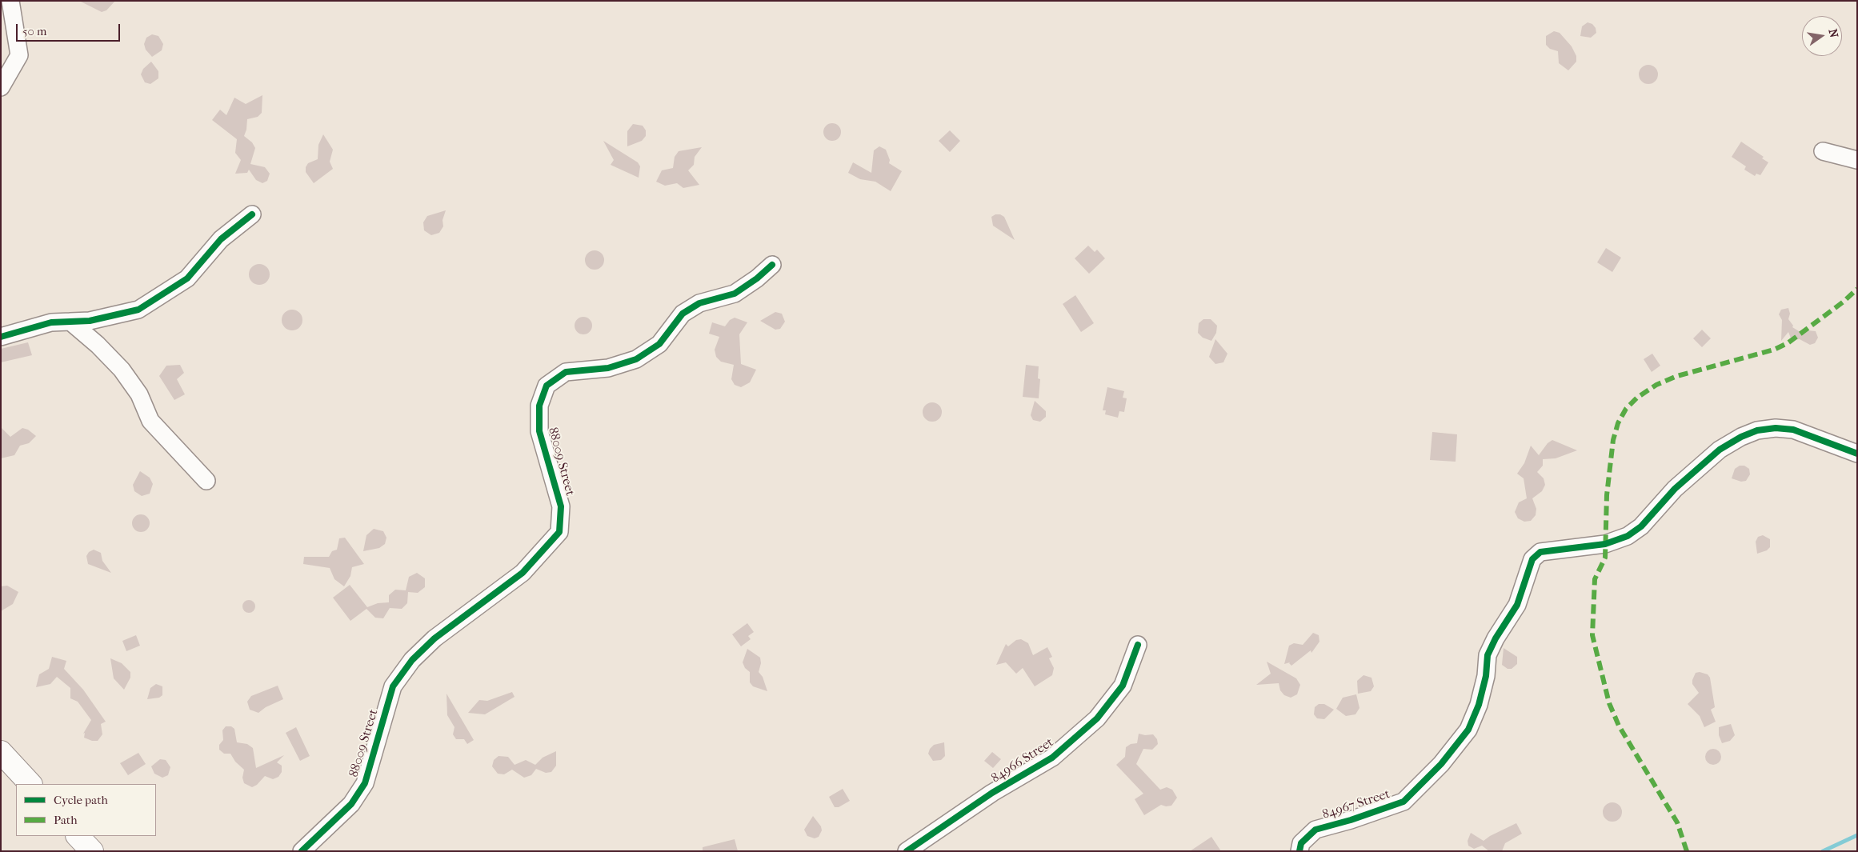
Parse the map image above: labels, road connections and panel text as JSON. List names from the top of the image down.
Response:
{
  "streets": {
    "street": ["88009 Street", "84966 Street", "84967 Street"]
  },
  "legend": ["Cycle path", "Path"],
  "scale_bar": "50 m",
  "north": "right"
}
